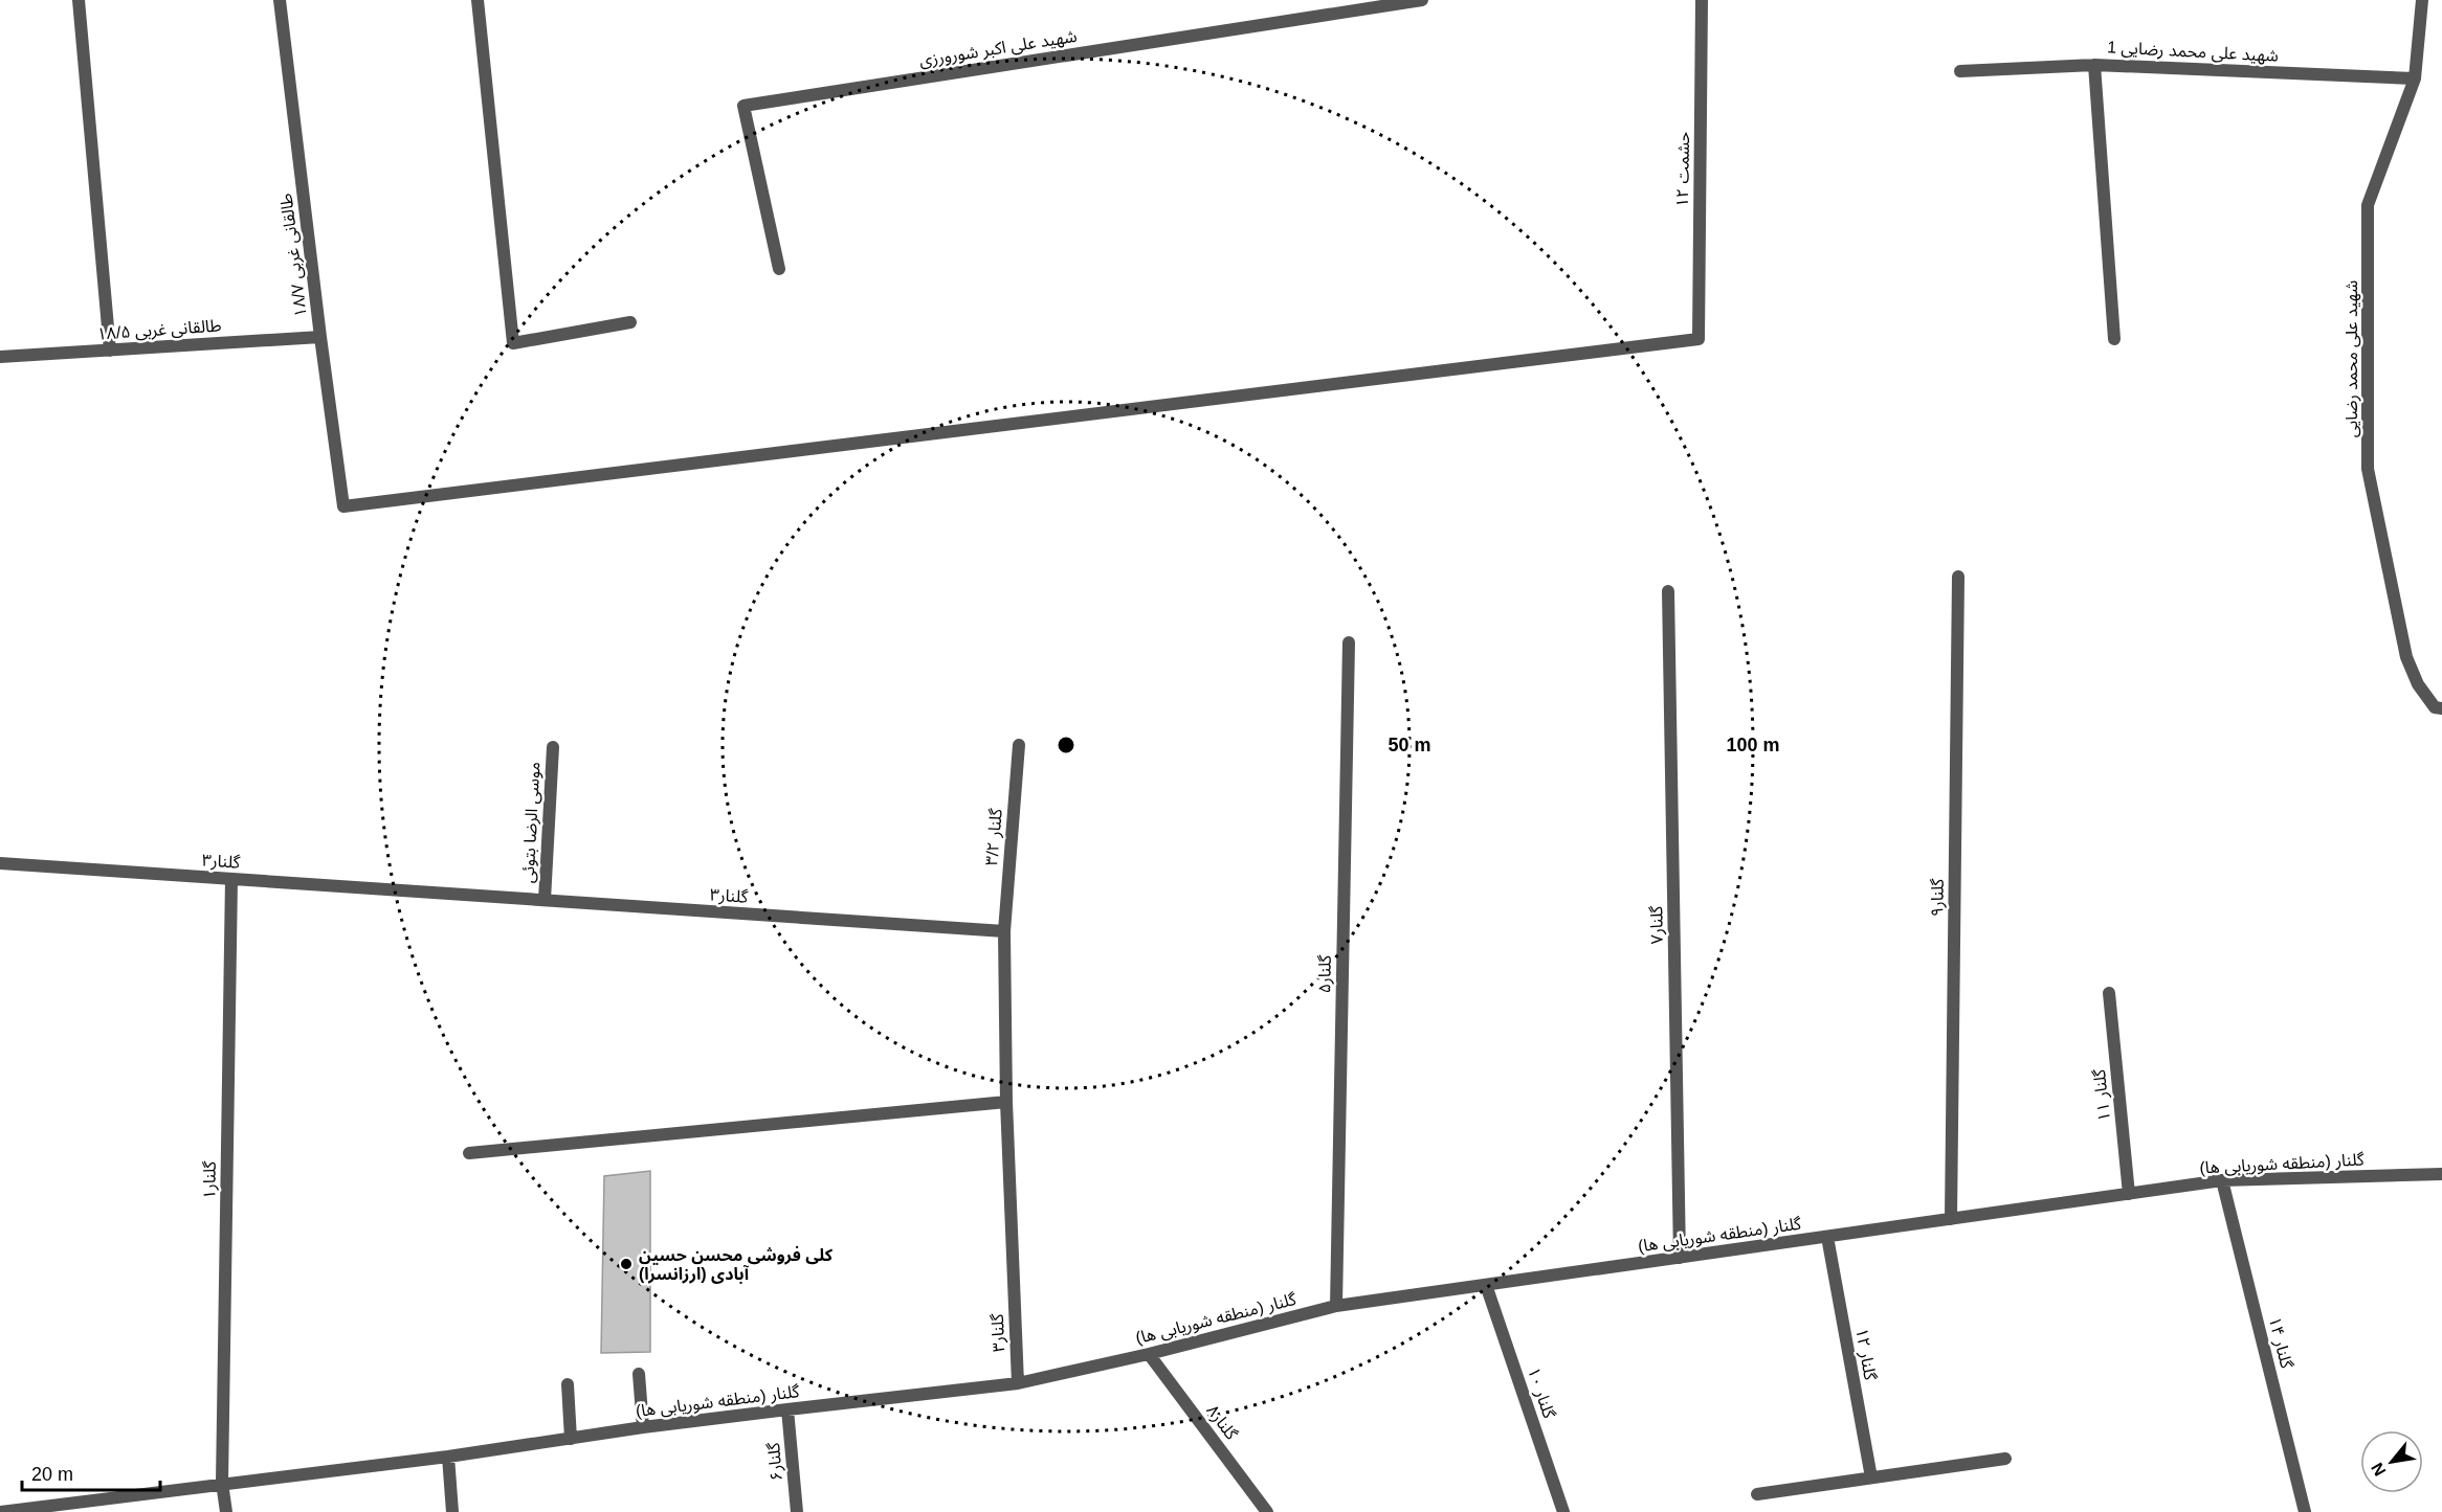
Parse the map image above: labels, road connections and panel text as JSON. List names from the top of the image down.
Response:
{
  "streets": {
    "street": [
      "شهید علی اکبر شورورزی",
      "شهید علی محمد رضایی 1",
      "حشمت ۱۲",
      "طالقانی غربی ۱۸/۷",
      "طالقانی غربی ۱۸/۵",
      "شهید علی محمد رضایی",
      "موسی الرضا بتوئی",
      "گلنار ۳/۲",
      "گلنار۳",
      "گلنار۹",
      "گلنار۷",
      "گلنار۵",
      "گلنار ۱۱",
      "گلنار (منطقه شوریابی ها)",
      "گلنار۱",
      "گلنار ۱۴",
      "گلنار ۱۲",
      "گلنار ۱۰",
      "گلنار۸",
      "گلنار۶"
    ]
  },
  "crossings": [
    ["شهید علی محمد رضایی 1", "شهید علی محمد رضایی"],
    ["حشمت ۱۲", "طالقانی غربی ۱۸/۷"],
    ["طالقانی غربی ۱۸/۷", "طالقانی غربی ۱۸/۵"],
    ["موسی الرضا بتوئی", "گلنار۳"],
    ["گلنار ۳/۲", "گلنار۳"],
    ["گلنار۳", "گلنار (منطقه شوریابی ها)"],
    ["گلنار۳", "گلنار۱"],
    ["گلنار۹", "گلنار (منطقه شوریابی ها)"],
    ["گلنار۷", "گلنار (منطقه شوریابی ها)"],
    ["گلنار۵", "گلنار (منطقه شوریابی ها)"],
    ["گلنار ۱۱", "گلنار (منطقه شوریابی ها)"],
    ["گلنار (منطقه شوریابی ها)", "گلنار۱"],
    ["گلنار (منطقه شوریابی ها)", "گلنار ۱۴"],
    ["گلنار (منطقه شوریابی ها)", "گلنار ۱۲"],
    ["گلنار (منطقه شوریابی ها)", "گلنار ۱۰"],
    ["گلنار (منطقه شوریابی ها)", "گلنار۸"],
    ["گلنار (منطقه شوریابی ها)", "گلنار۶"]
  ],
  "places": ["کلی فروشی محسن حسین آبادی (ارزانسرا)"],
  "scale_bar": "20 m",
  "north": "bottom left",
  "rings": ["50 m", "100 m"]
}
